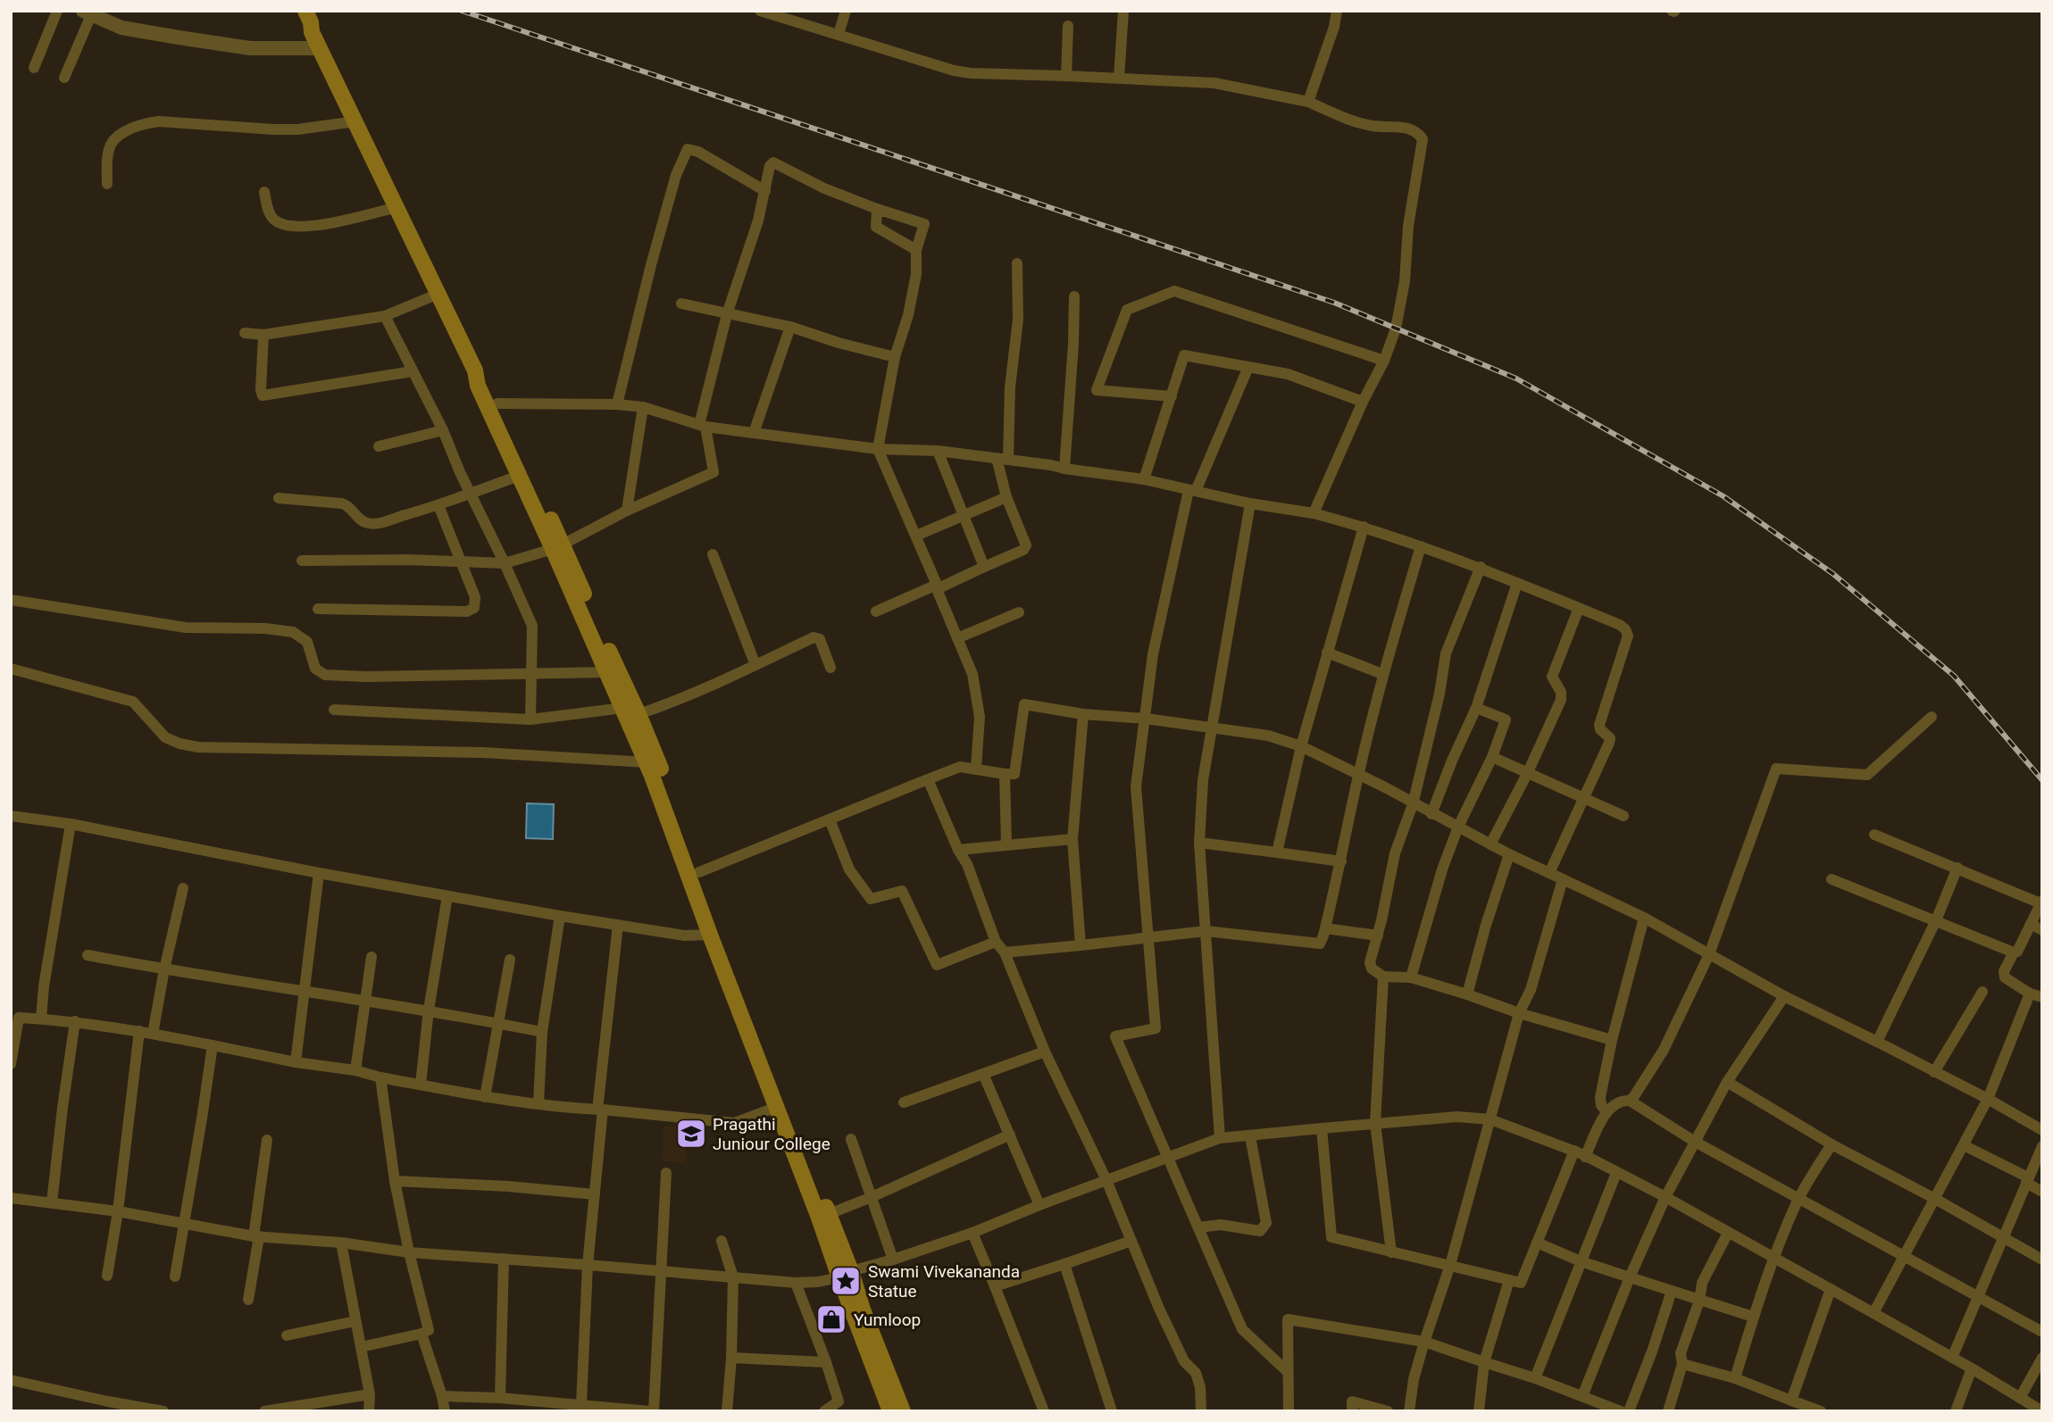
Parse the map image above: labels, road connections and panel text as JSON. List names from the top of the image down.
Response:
{
  "places": {
    "school or university": ["Pragathi Juniour College"],
    "place": ["Swami Vivekananda Statue"],
    "shop": ["Yumloop"]
  }
}
